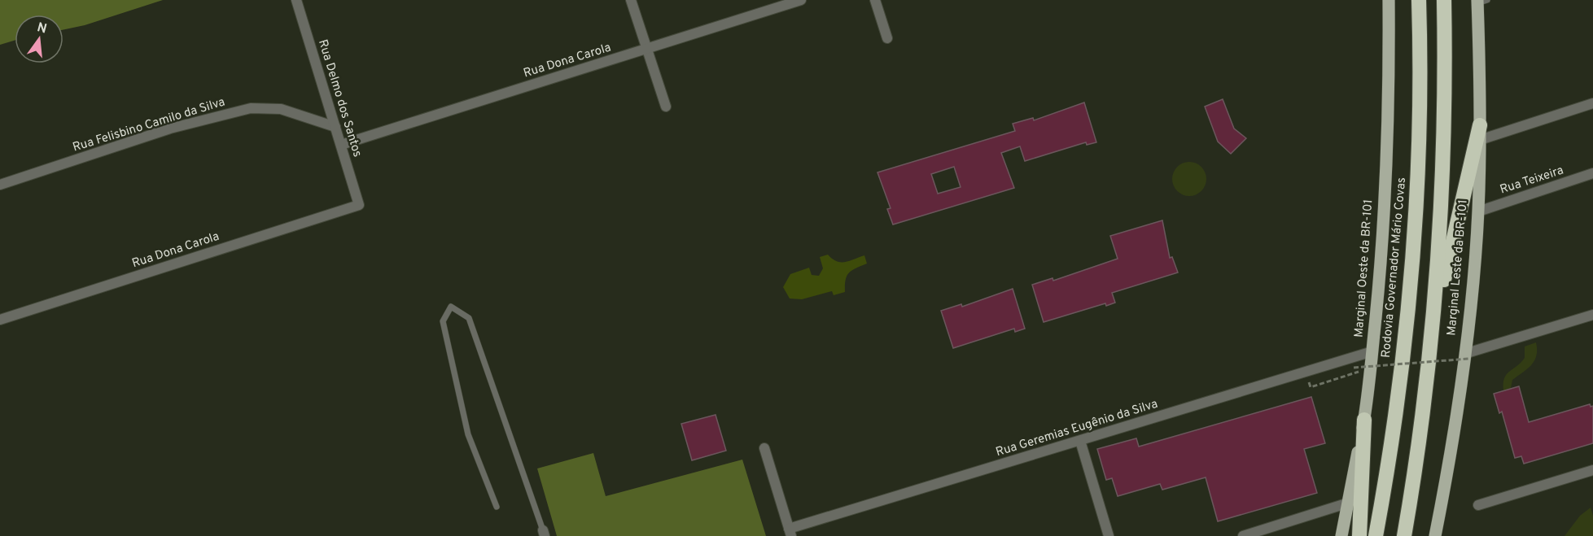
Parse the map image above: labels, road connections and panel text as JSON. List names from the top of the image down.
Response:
{
  "streets": {
    "highway": ["Rodovia Governador Mário Covas"],
    "main road": ["Marginal Leste da BR-101", "Marginal Oeste da BR-101"],
    "street": [
      "Rua Dona Carola",
      "Rua Delmo dos Santos",
      "Rua Felisbino Camilo da Silva",
      "Rua Teixeira",
      "Rua Geremias Eugênio da Silva"
    ]
  },
  "crossings": [
    ["Rua Dona Carola", "Rua Delmo dos Santos"],
    ["Rua Delmo dos Santos", "Rua Felisbino Camilo da Silva"],
    ["Rua Teixeira", "Marginal Leste da BR-101"],
    ["Marginal Oeste da BR-101", "Rua Geremias Eugênio da Silva"]
  ],
  "north": "top"
}
